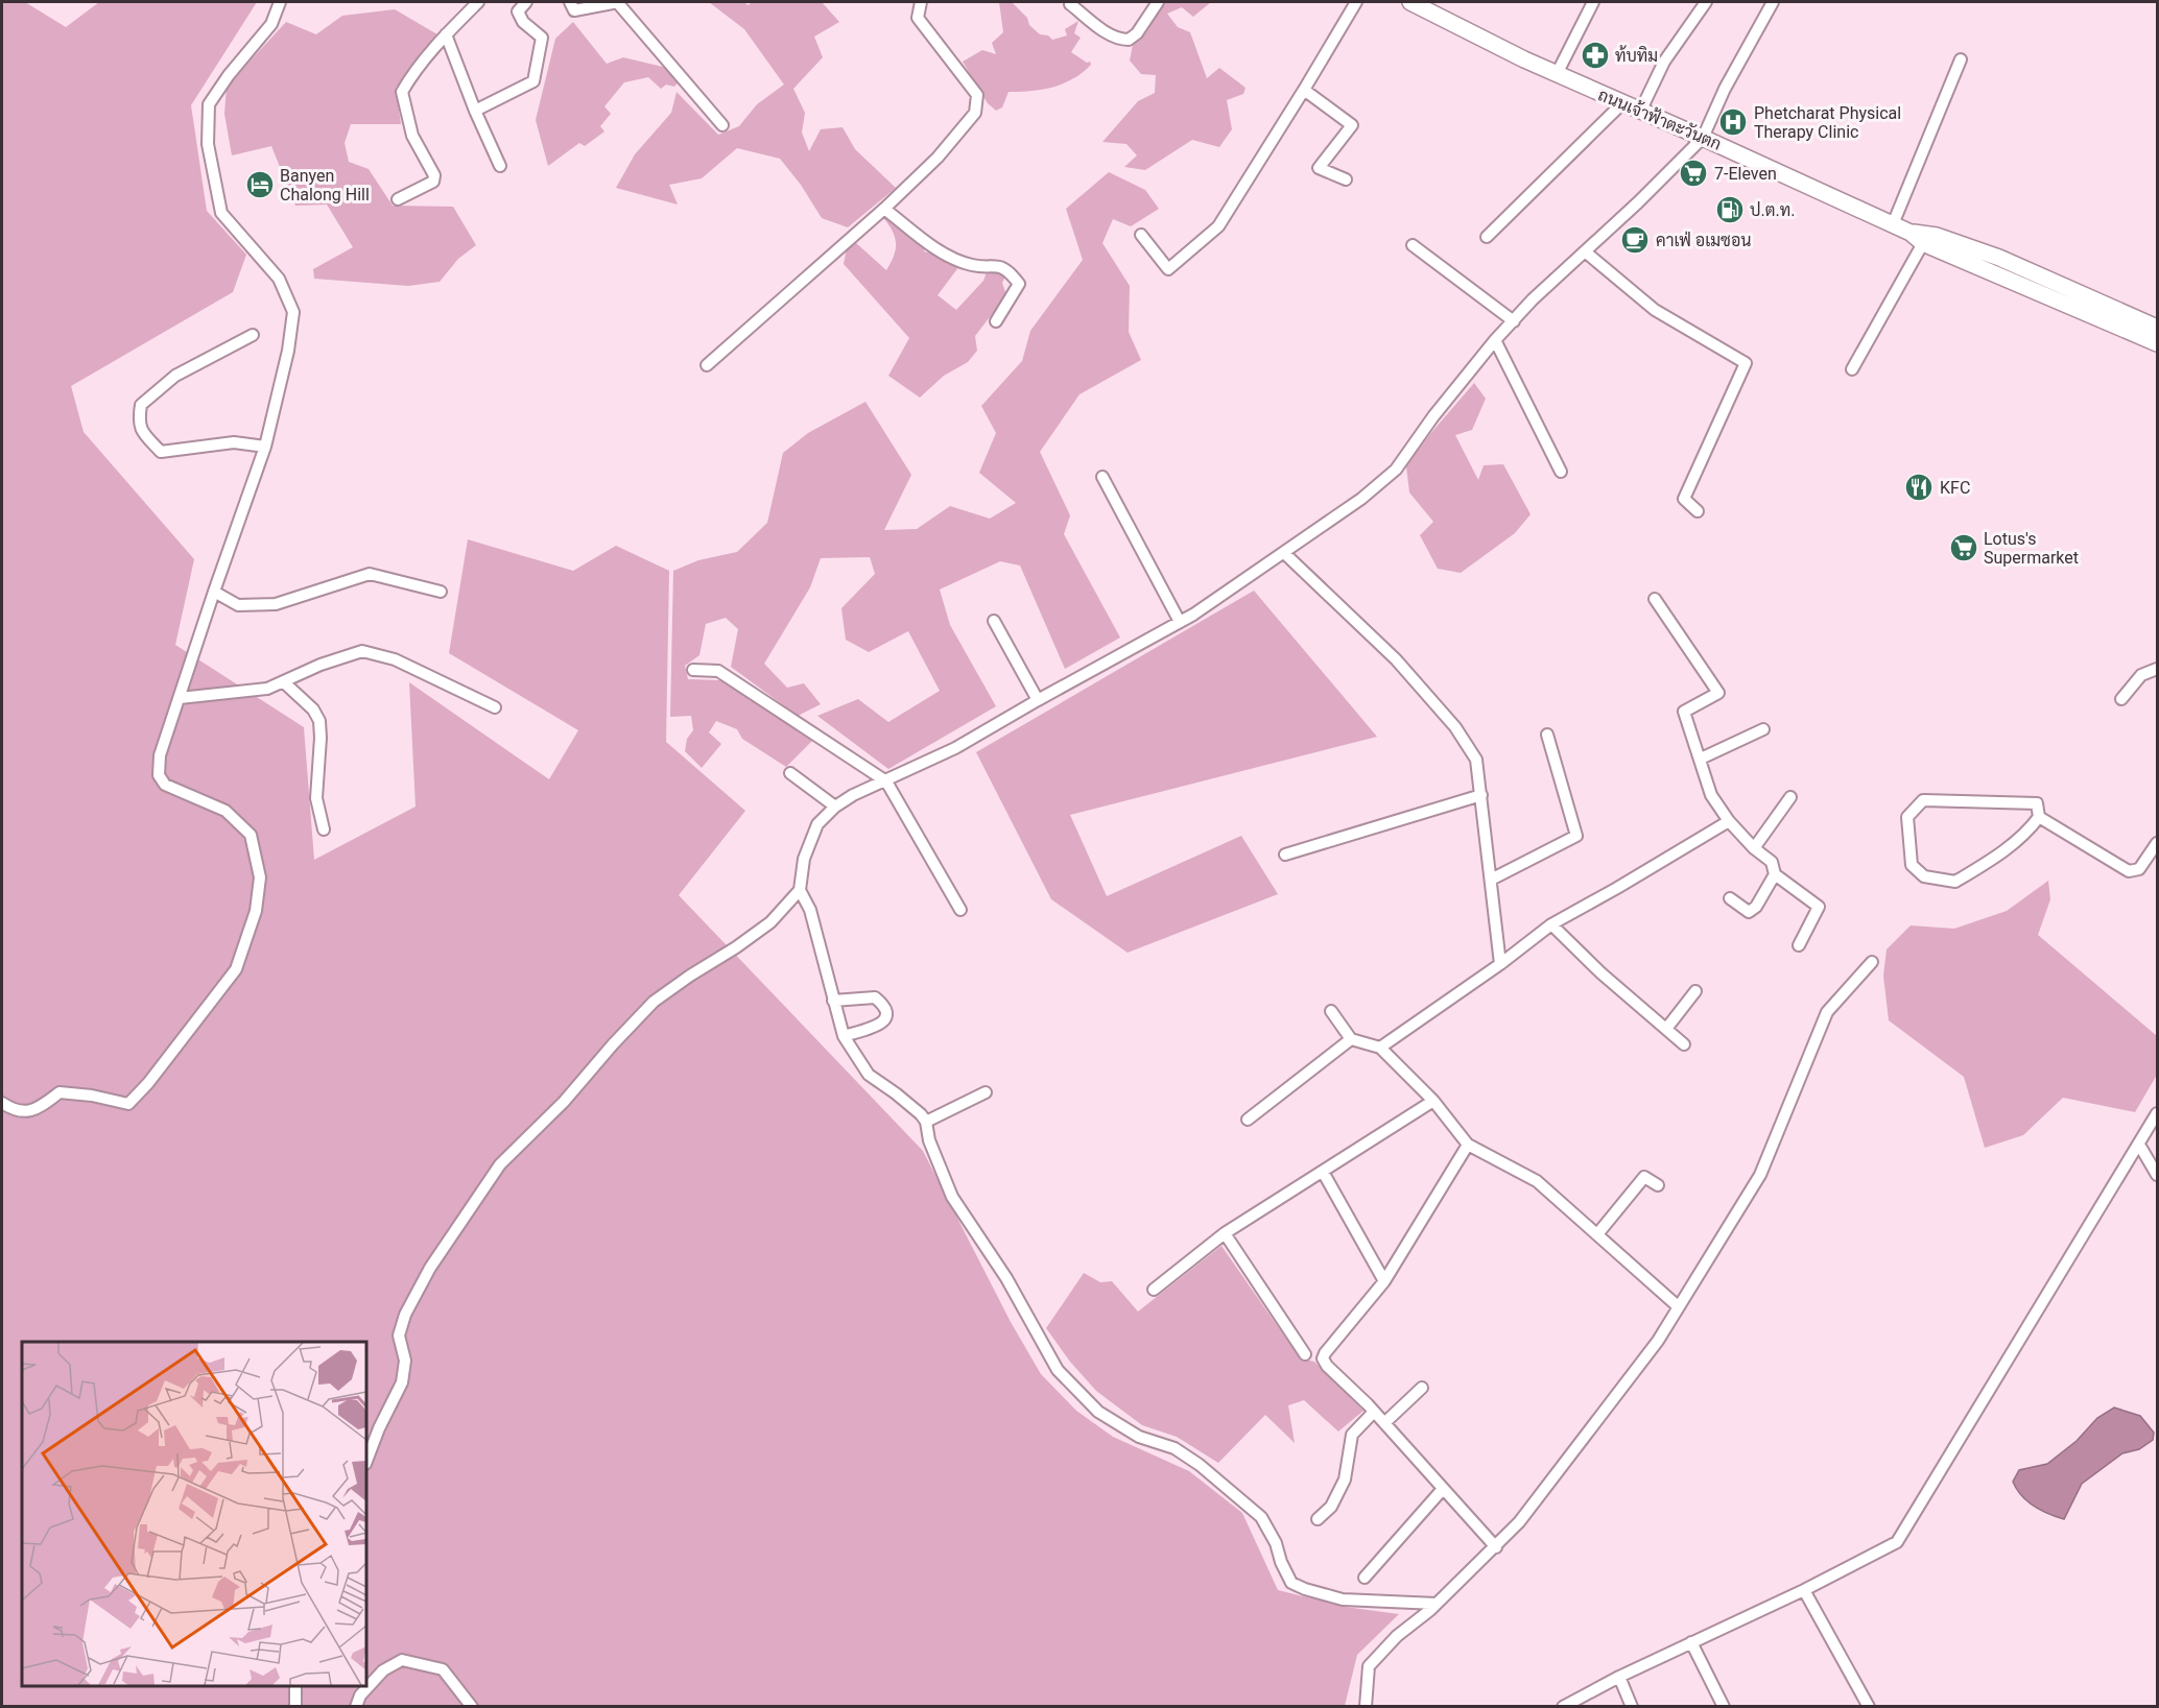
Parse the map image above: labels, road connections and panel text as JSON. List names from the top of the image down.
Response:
{
  "streets": {
    "main road": ["ถนนเจ้าฟ้าตะวันตก"]
  },
  "places": {
    "pharmacy": ["ท้บทิม"],
    "hospital": ["Phetcharat Physical Therapy Clinic"],
    "supermarket": ["7-Eleven", "Lotus's Supermarket"],
    "hotel": ["Banyen Chalong Hill"],
    "fuel station": ["ป.ต.ท."],
    "cafe": ["คาเฟ่ อเมซอน"],
    "restaurant": ["KFC"]
  }
}
